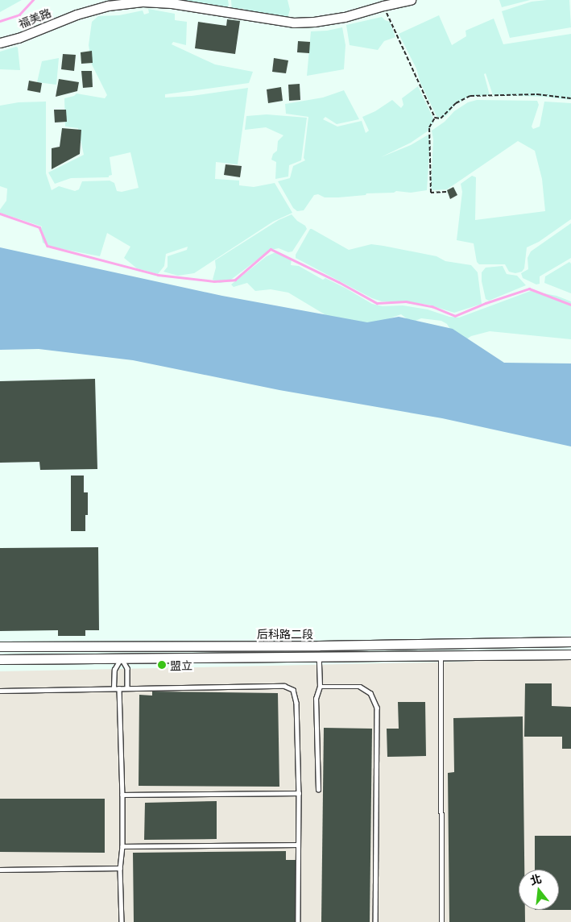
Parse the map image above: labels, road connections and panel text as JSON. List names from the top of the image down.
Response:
{
  "streets": {
    "street": ["福美路", "后科路二段"]
  },
  "places": ["盟立"],
  "north": "top"
}
